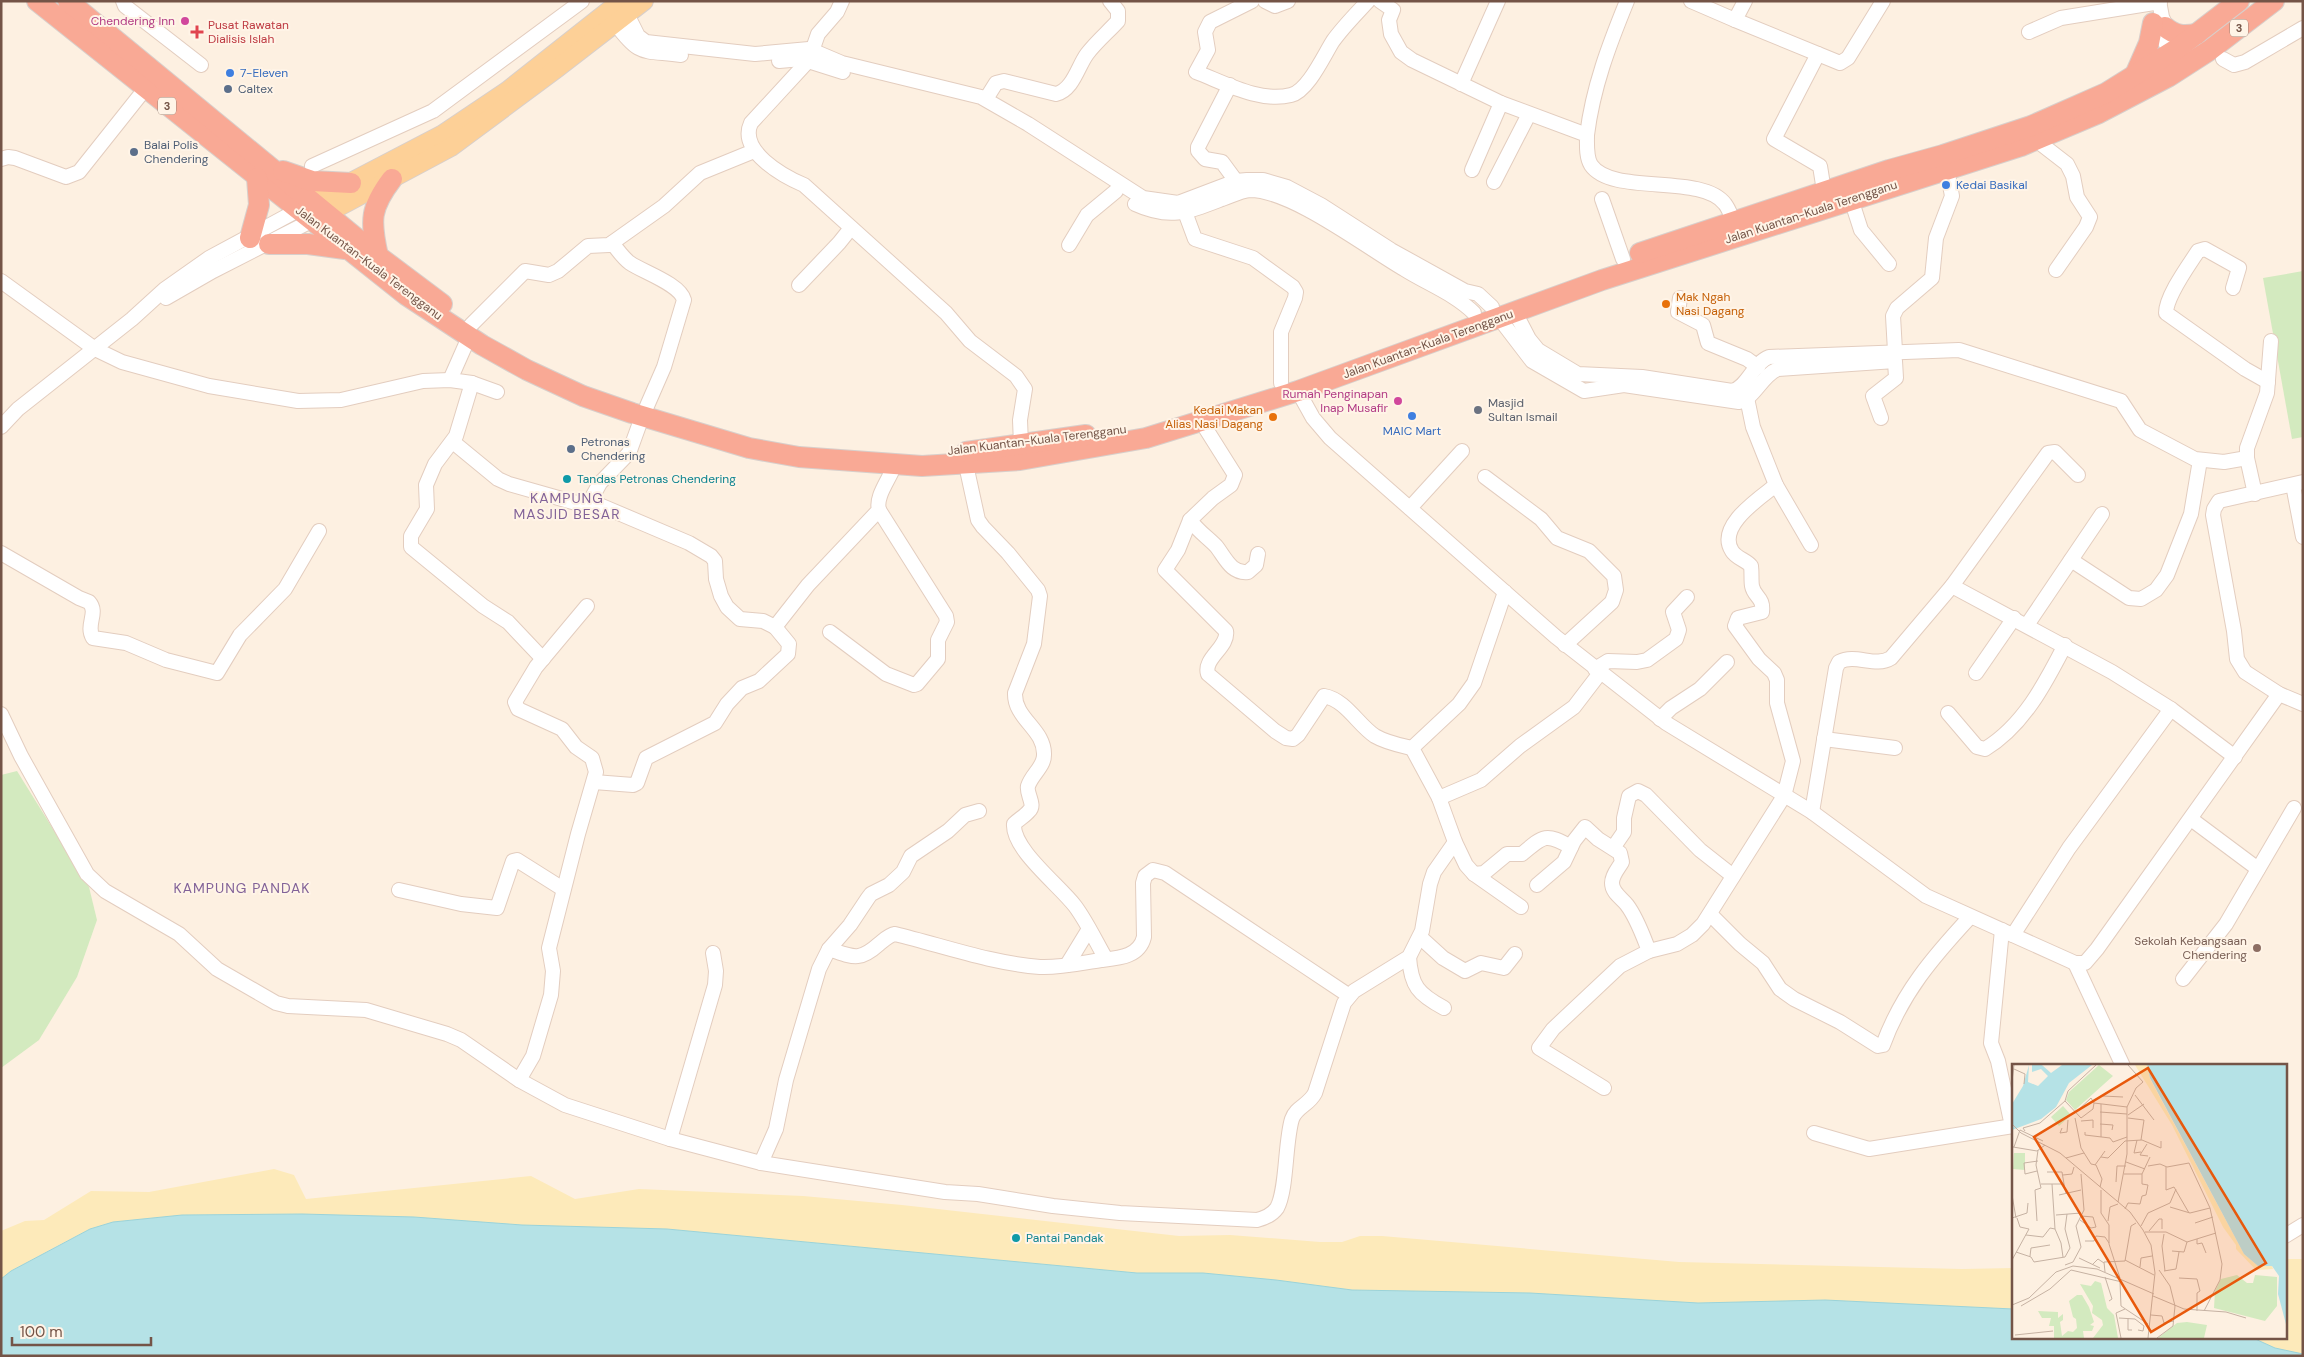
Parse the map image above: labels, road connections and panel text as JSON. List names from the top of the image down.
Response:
{
  "streets": {
    "highway": ["3", "Jalan Kuantan-Kuala Terengganu"]
  },
  "districts": ["KAMPUNG MASJID BESAR", "KAMPUNG PANDAK"],
  "places": {
    "other": [
      "Chendering Inn",
      "7-Eleven",
      "Caltex",
      "Balai Polis Chendering",
      "Kedai Basikal",
      "Mak Ngah Nasi Dagang",
      "Rumah Penginapan Inap Musafir",
      "Masjid Sultan Ismail",
      "MAIC Mart",
      "Kedai Makan Alias Nasi Dagang",
      "Petronas Chendering",
      "Tandas Petronas Chendering",
      "Sekolah Kebangsaan Chendering",
      "Pantai Pandak"
    ],
    "health": ["Pusat Rawatan Dialisis Islah"]
  },
  "scale_bar": "100 m"
}
